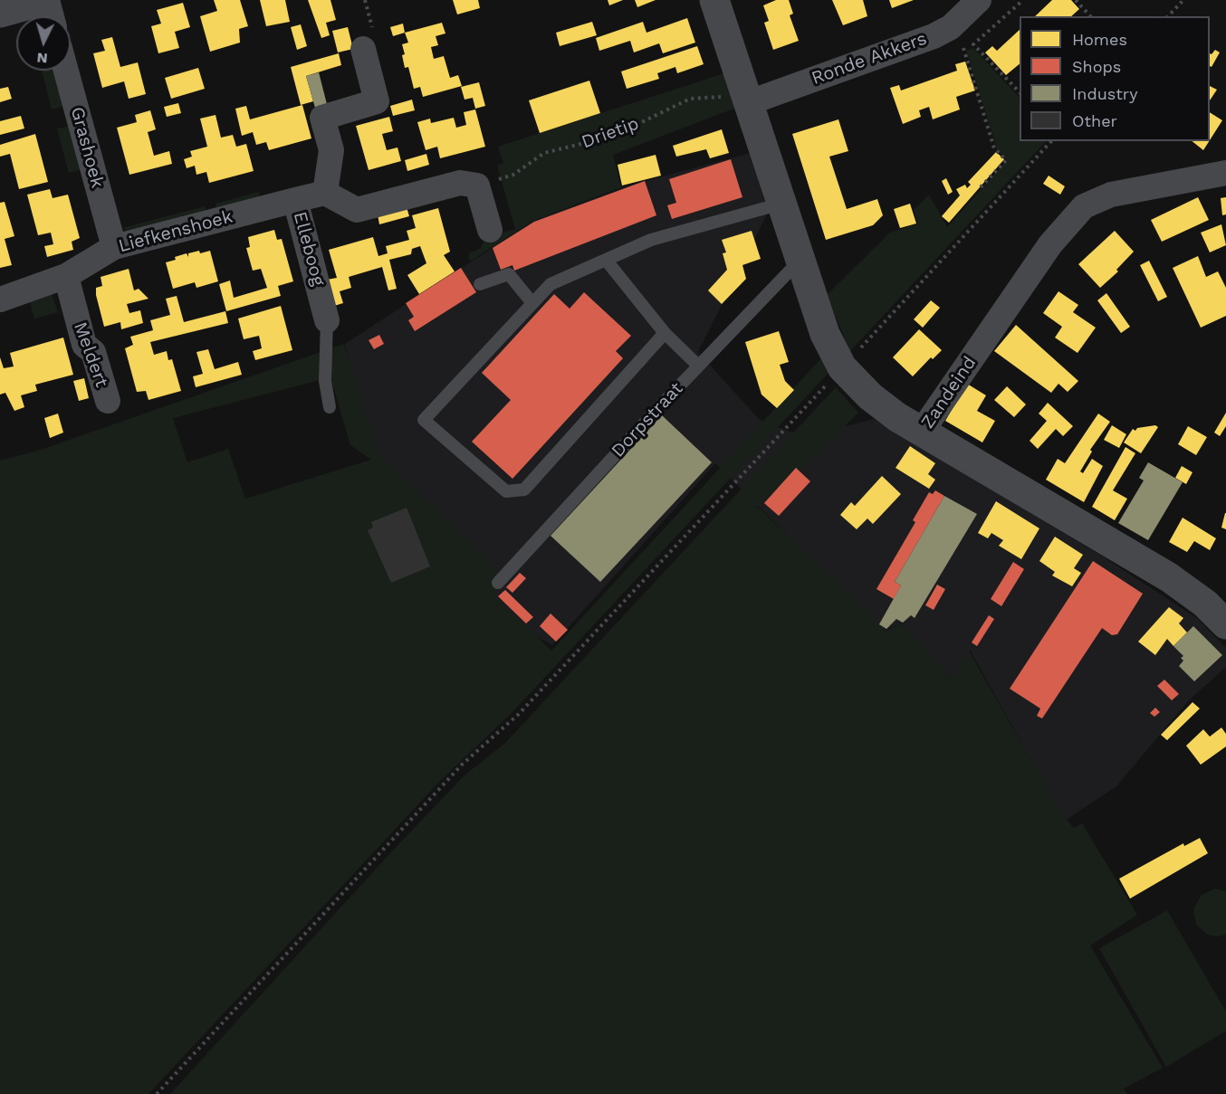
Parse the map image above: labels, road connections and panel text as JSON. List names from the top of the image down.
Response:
{
  "streets": {
    "street": [
      "Ronde Akkers",
      "Grashoek",
      "Liefkenshoek",
      "Elleboog",
      "Meldert",
      "Zandeind"
    ],
    "lane": ["Dorpstraat"],
    "path": ["Drietip"]
  },
  "crossings": [
    ["Ronde Akkers", "Drietip"],
    ["Grashoek", "Liefkenshoek"],
    ["Liefkenshoek", "Elleboog"],
    ["Liefkenshoek", "Meldert"]
  ],
  "legend": [
    "Homes",
    "Shops",
    "Industry",
    "Other"
  ],
  "north": "bottom"
}
